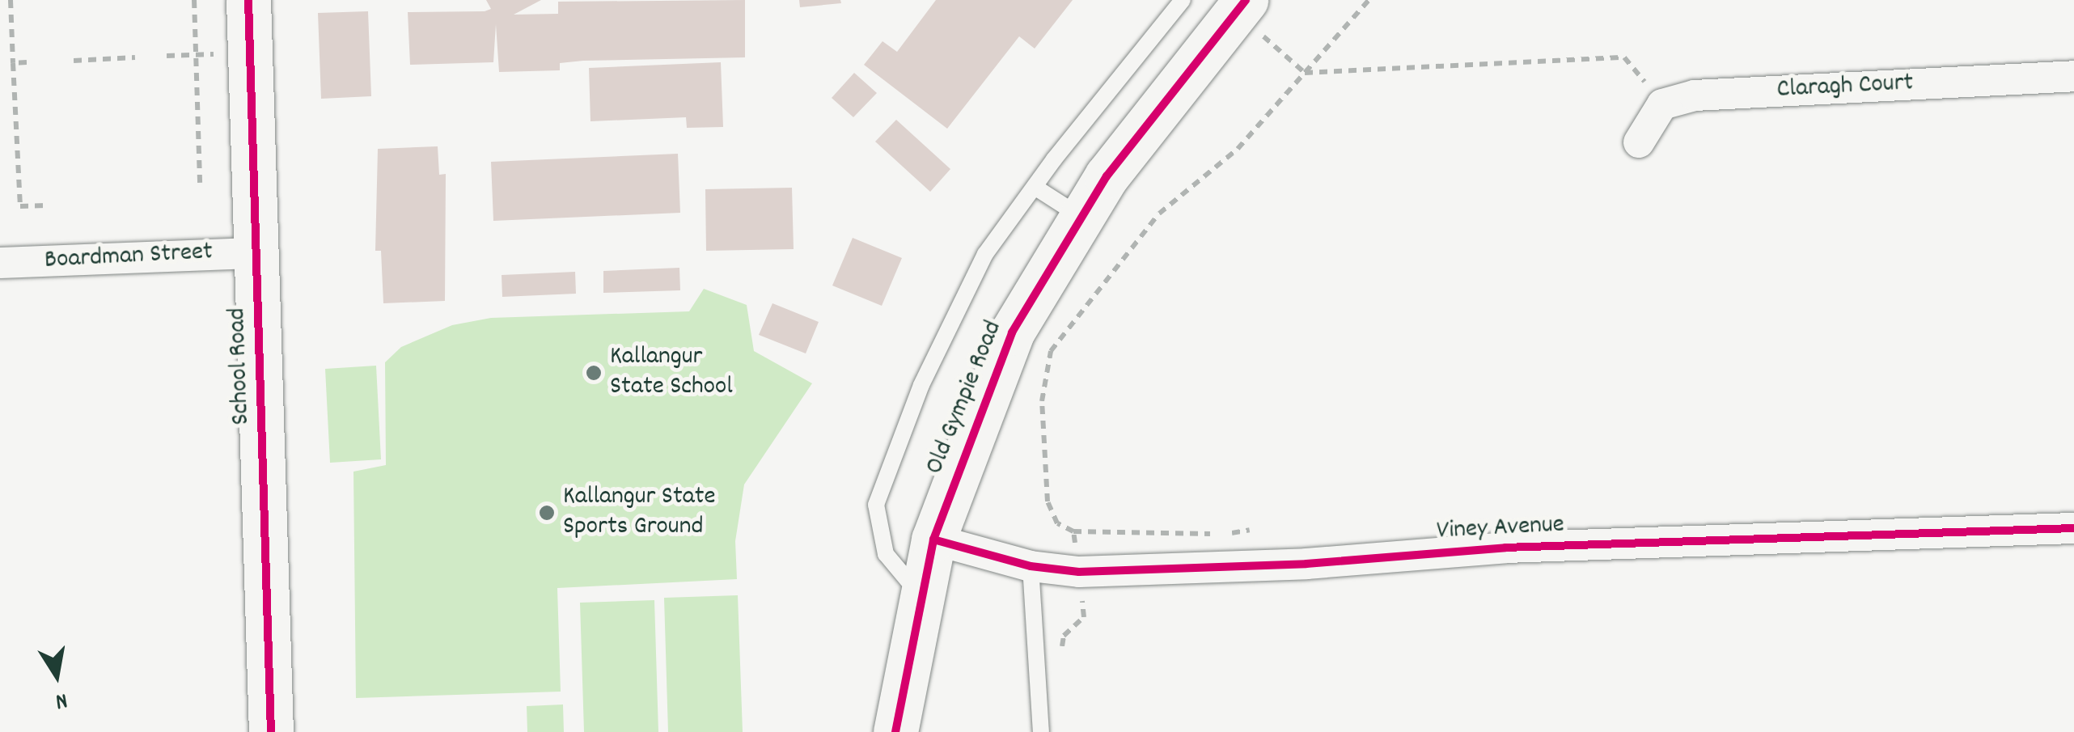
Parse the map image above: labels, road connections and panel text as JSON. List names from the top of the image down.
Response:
{
  "streets": {
    "main road": ["School Road", "Old Gympie Road"],
    "street": ["Claragh Court", "Boardman Street", "Viney Avenue"]
  },
  "crossings": [
    ["Boardman Street", "School Road"],
    ["Old Gympie Road", "Viney Avenue"]
  ],
  "places": ["Kallangur State School", "Kallangur State Sports Ground"],
  "north": "bottom"
}
